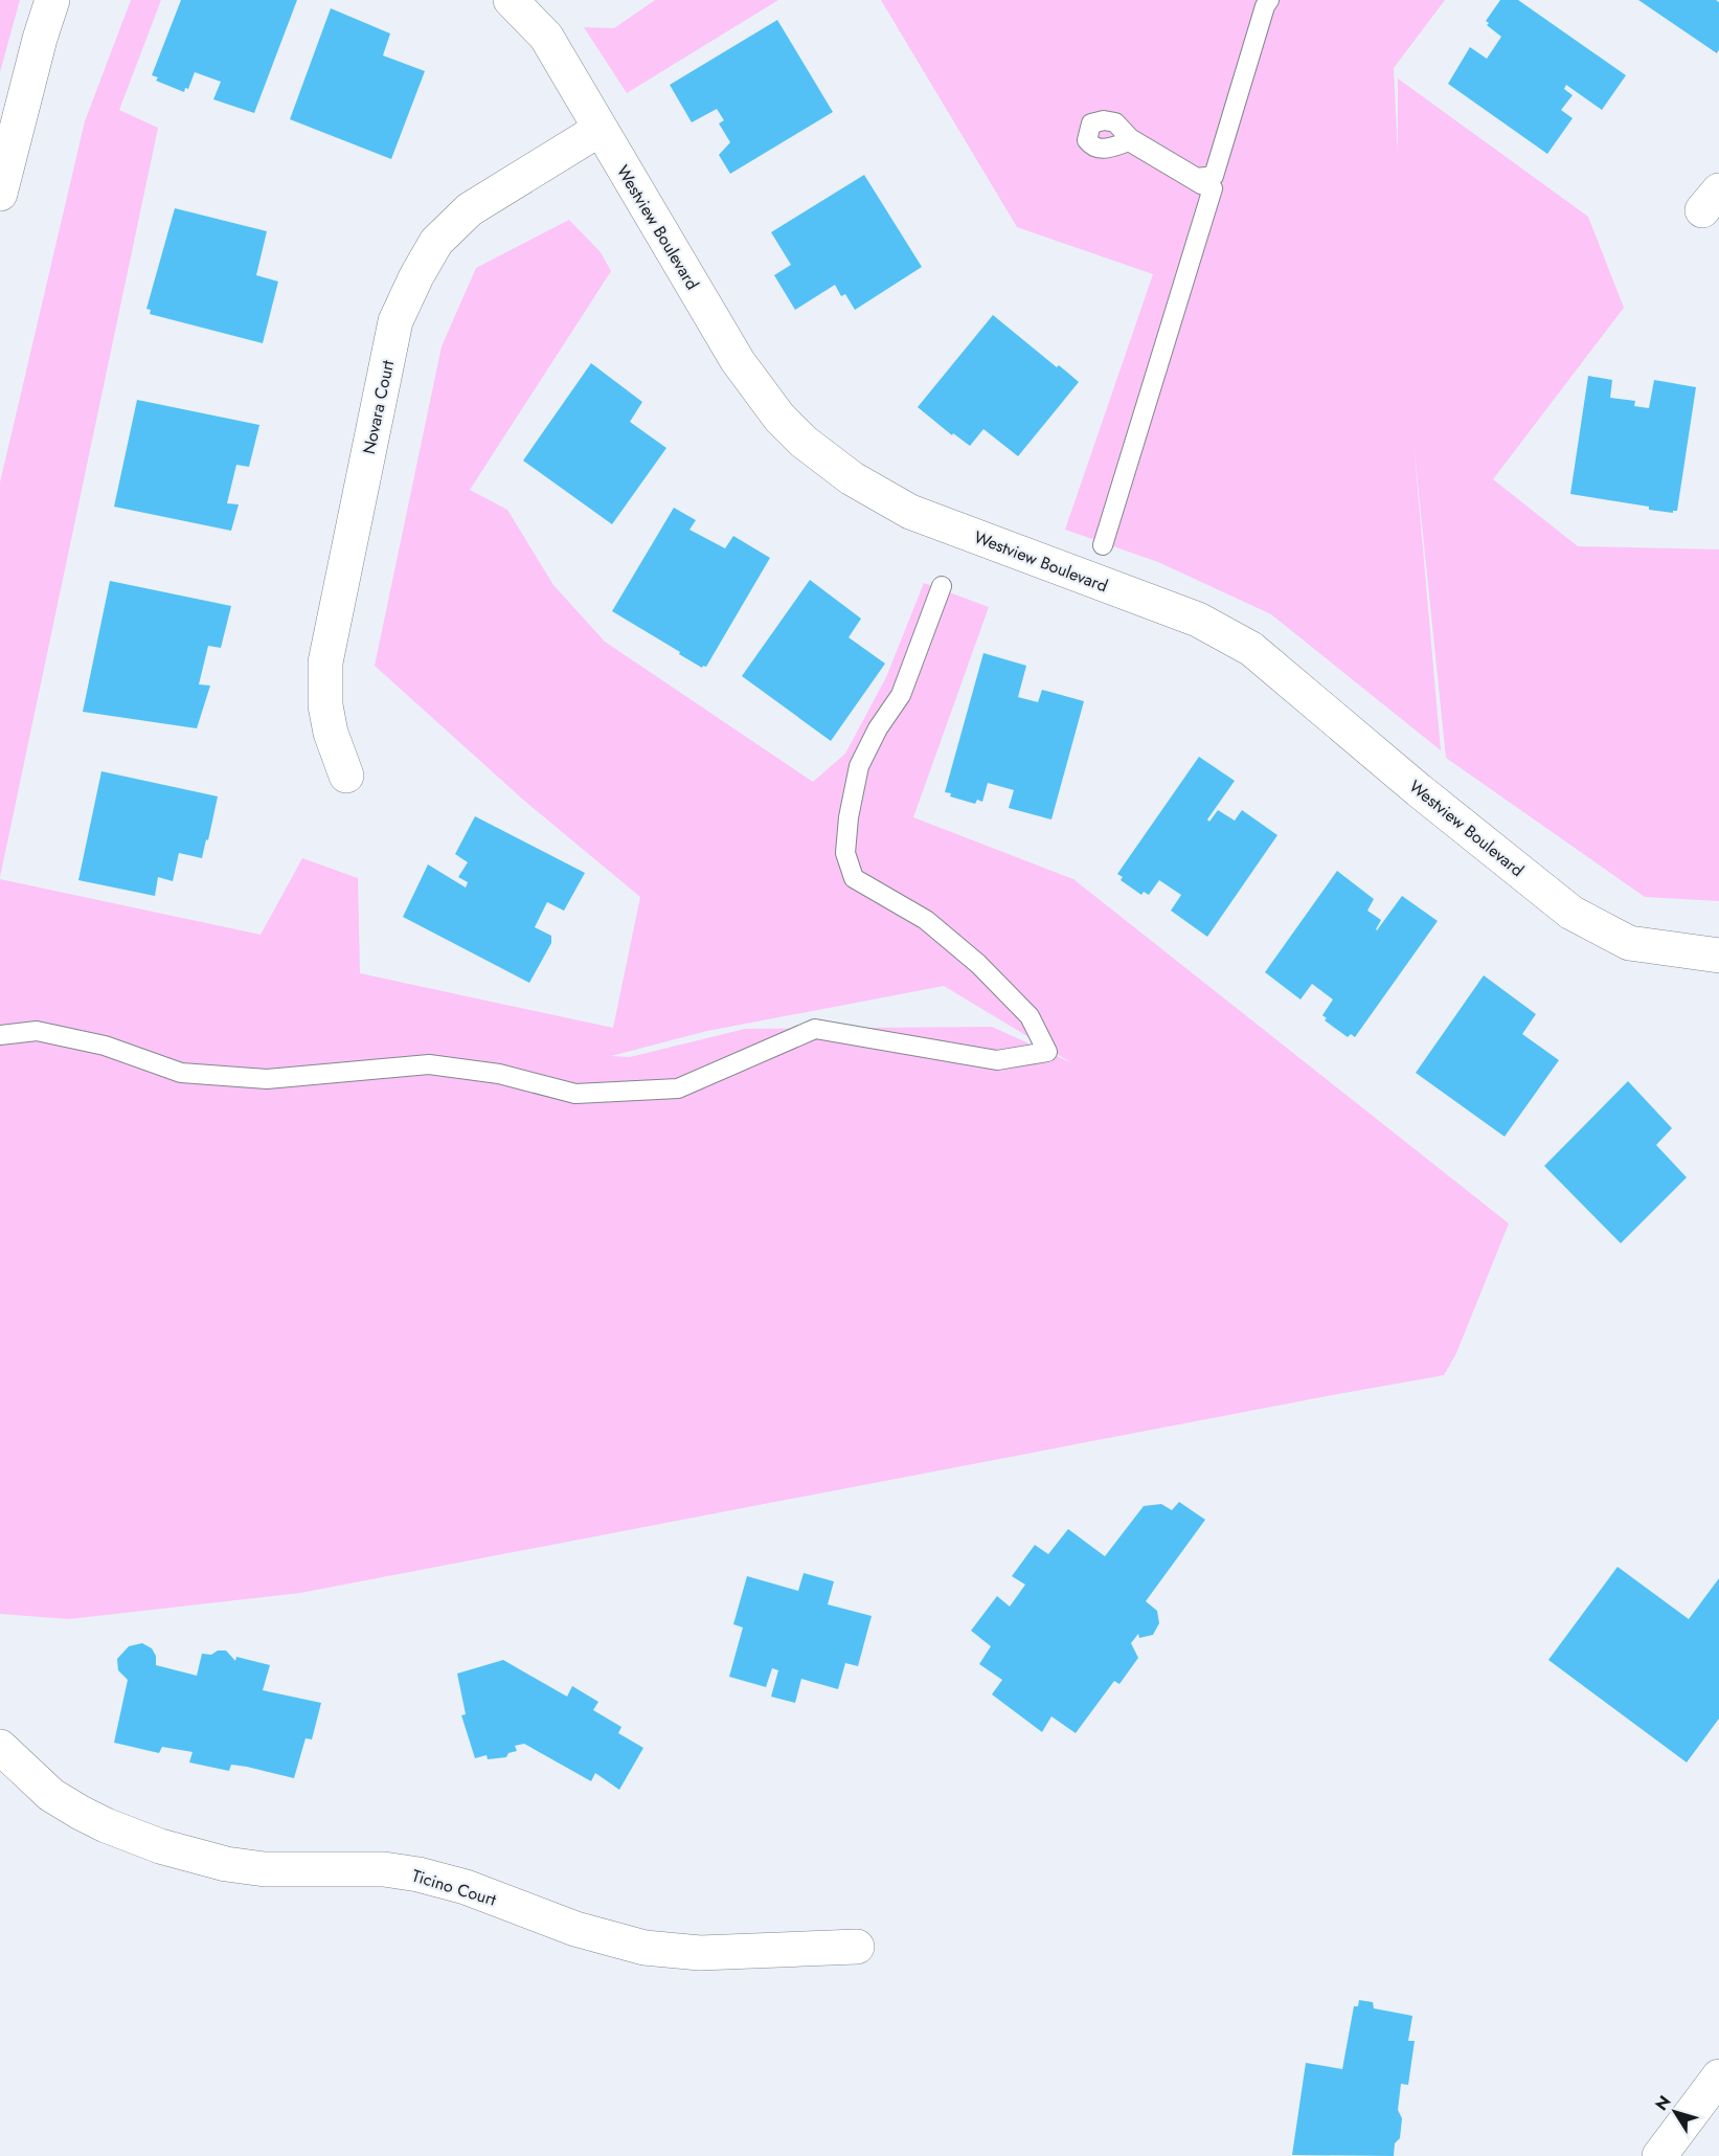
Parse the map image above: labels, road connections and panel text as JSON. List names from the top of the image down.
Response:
{
  "streets": {
    "street": ["Westview Boulevard", "Novara Court", "Ticino Court"]
  },
  "crossings": [
    ["Westview Boulevard", "Novara Court"]
  ],
  "north": "top left"
}
